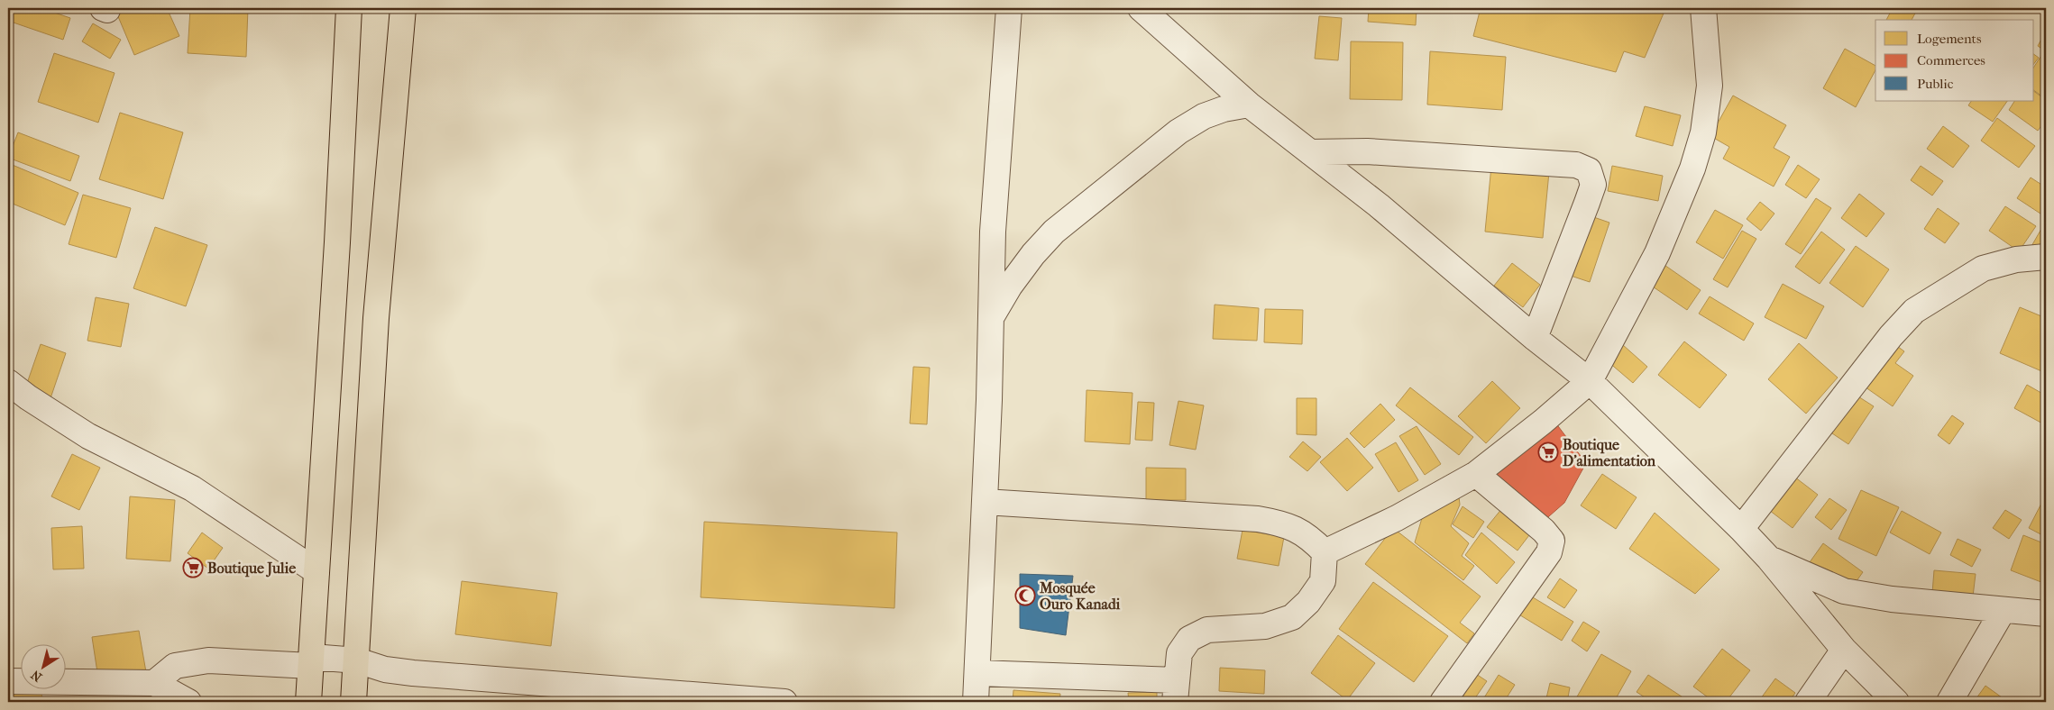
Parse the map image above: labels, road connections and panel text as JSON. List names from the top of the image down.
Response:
{
  "places": {
    "supermarket": ["Boutique D'alimentation", "Boutique Julie"],
    "mosque": ["Mosquée Ouro Kanadi"]
  },
  "legend": ["Logements", "Commerces", "Public"],
  "north": "bottom left"
}
